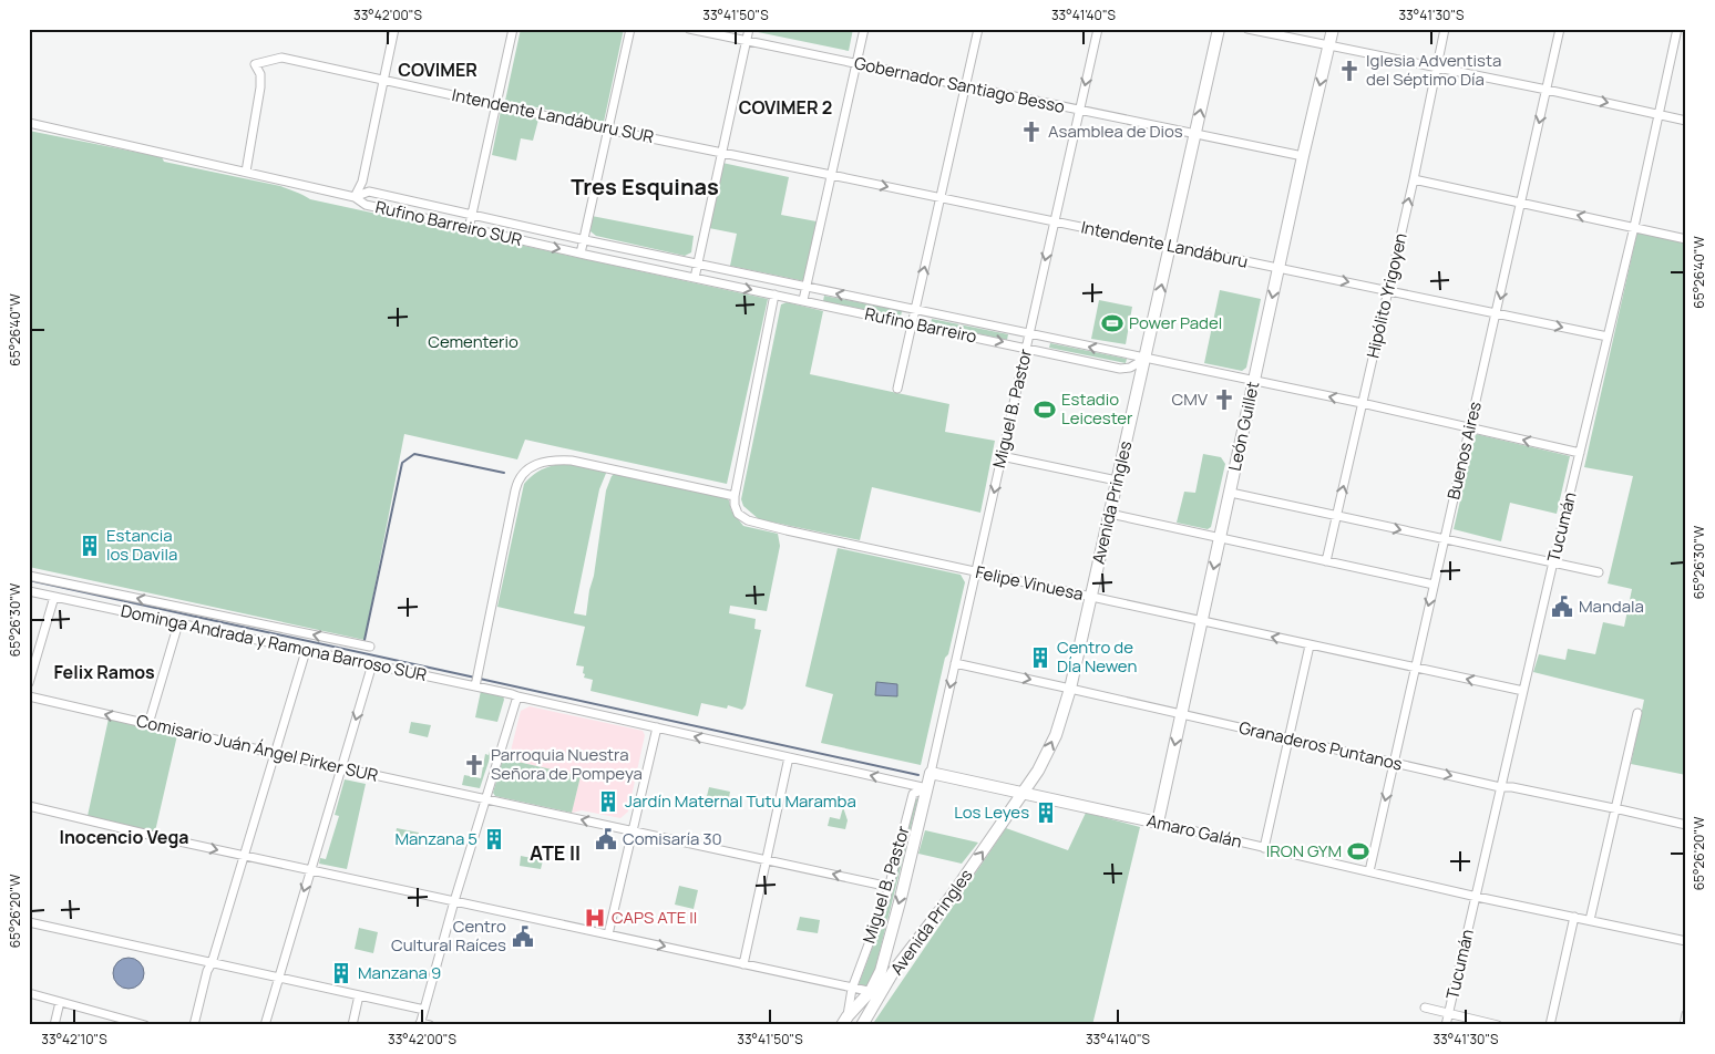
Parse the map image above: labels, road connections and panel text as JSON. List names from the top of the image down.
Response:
{
  "streets": {
    "street": [
      "Gobernador Santiago Besso",
      "Intendente Landáburu SUR",
      "Rufino Barreiro SUR",
      "Intendente Landáburu",
      "Hipólito Yrigoyen",
      "Rufino Barreiro",
      "Miguel B. Pastor",
      "León Guillet",
      "Buenos Aires",
      "Avenida Pringles",
      "Tucumán",
      "Felipe Vinuesa",
      "Dominga Andrada y Ramona Barroso SUR",
      "Granaderos Puntanos",
      "Comisario Juán Ángel Pirker SUR",
      "Amaro Galán"
    ]
  },
  "crossings": [
    ["Gobernador Santiago Besso", "Miguel B. Pastor"],
    ["Gobernador Santiago Besso", "León Guillet"],
    ["Gobernador Santiago Besso", "Avenida Pringles"],
    ["Intendente Landáburu SUR", "Intendente Landáburu"],
    ["Rufino Barreiro SUR", "Rufino Barreiro"],
    ["Intendente Landáburu", "Hipólito Yrigoyen"],
    ["Intendente Landáburu", "Miguel B. Pastor"],
    ["Intendente Landáburu", "León Guillet"],
    ["Intendente Landáburu", "Buenos Aires"],
    ["Intendente Landáburu", "Avenida Pringles"],
    ["Intendente Landáburu", "Tucumán"],
    ["Hipólito Yrigoyen", "Rufino Barreiro"],
    ["Rufino Barreiro", "Miguel B. Pastor"],
    ["Rufino Barreiro", "León Guillet"],
    ["Rufino Barreiro", "Buenos Aires"],
    ["Rufino Barreiro", "Avenida Pringles"],
    ["Rufino Barreiro", "Tucumán"],
    ["Miguel B. Pastor", "Avenida Pringles"],
    ["Miguel B. Pastor", "Felipe Vinuesa"],
    ["Miguel B. Pastor", "Dominga Andrada y Ramona Barroso SUR"],
    ["Miguel B. Pastor", "Granaderos Puntanos"],
    ["Miguel B. Pastor", "Comisario Juán Ángel Pirker SUR"],
    ["Miguel B. Pastor", "Amaro Galán"],
    ["León Guillet", "Felipe Vinuesa"],
    ["León Guillet", "Granaderos Puntanos"],
    ["León Guillet", "Amaro Galán"],
    ["Buenos Aires", "Felipe Vinuesa"],
    ["Buenos Aires", "Granaderos Puntanos"],
    ["Buenos Aires", "Amaro Galán"],
    ["Avenida Pringles", "Felipe Vinuesa"],
    ["Avenida Pringles", "Granaderos Puntanos"],
    ["Avenida Pringles", "Amaro Galán"],
    ["Tucumán", "Felipe Vinuesa"],
    ["Tucumán", "Granaderos Puntanos"],
    ["Tucumán", "Amaro Galán"]
  ],
  "one_way": [
    "Intendente Landáburu",
    "Hipólito Yrigoyen",
    "León Guillet",
    "Buenos Aires",
    "Avenida Pringles",
    "Comisario Juán Ángel Pirker SUR"
  ],
  "districts": [
    "COVIMER",
    "COVIMER 2",
    "Tres Esquinas",
    "Felix Ramos",
    "Inocencio Vega",
    "ATE II"
  ],
  "parks": ["Cementerio"],
  "places": {
    "church": [
      "Iglesia Adventista del Séptimo Día",
      "Asamblea de Dios",
      "CMV",
      "Parroquia Nuestra Señora de Pompeya"
    ],
    "sports": ["Power Padel", "Estadio Leicester", "IRON GYM"],
    "building": [
      "Estancia los Davila",
      "Centro de DÍa Newen",
      "Jardín Maternal Tutu Maramba",
      "Los Leyes",
      "Manzana 5",
      "Manzana 9"
    ],
    "public building": ["Mandala", "Comisaría 30", "Centro Cultural Raíces"],
    "hospital": ["CAPS ATE II"]
  },
  "coordinates": [
    "33°42'00\"S",
    "33°41'50\"S",
    "33°41'40\"S",
    "33°41'30\"S",
    "65°26'40\"W",
    "65°26'30\"W",
    "65°26'20\"W",
    "33°42'10\"S"
  ]
}
